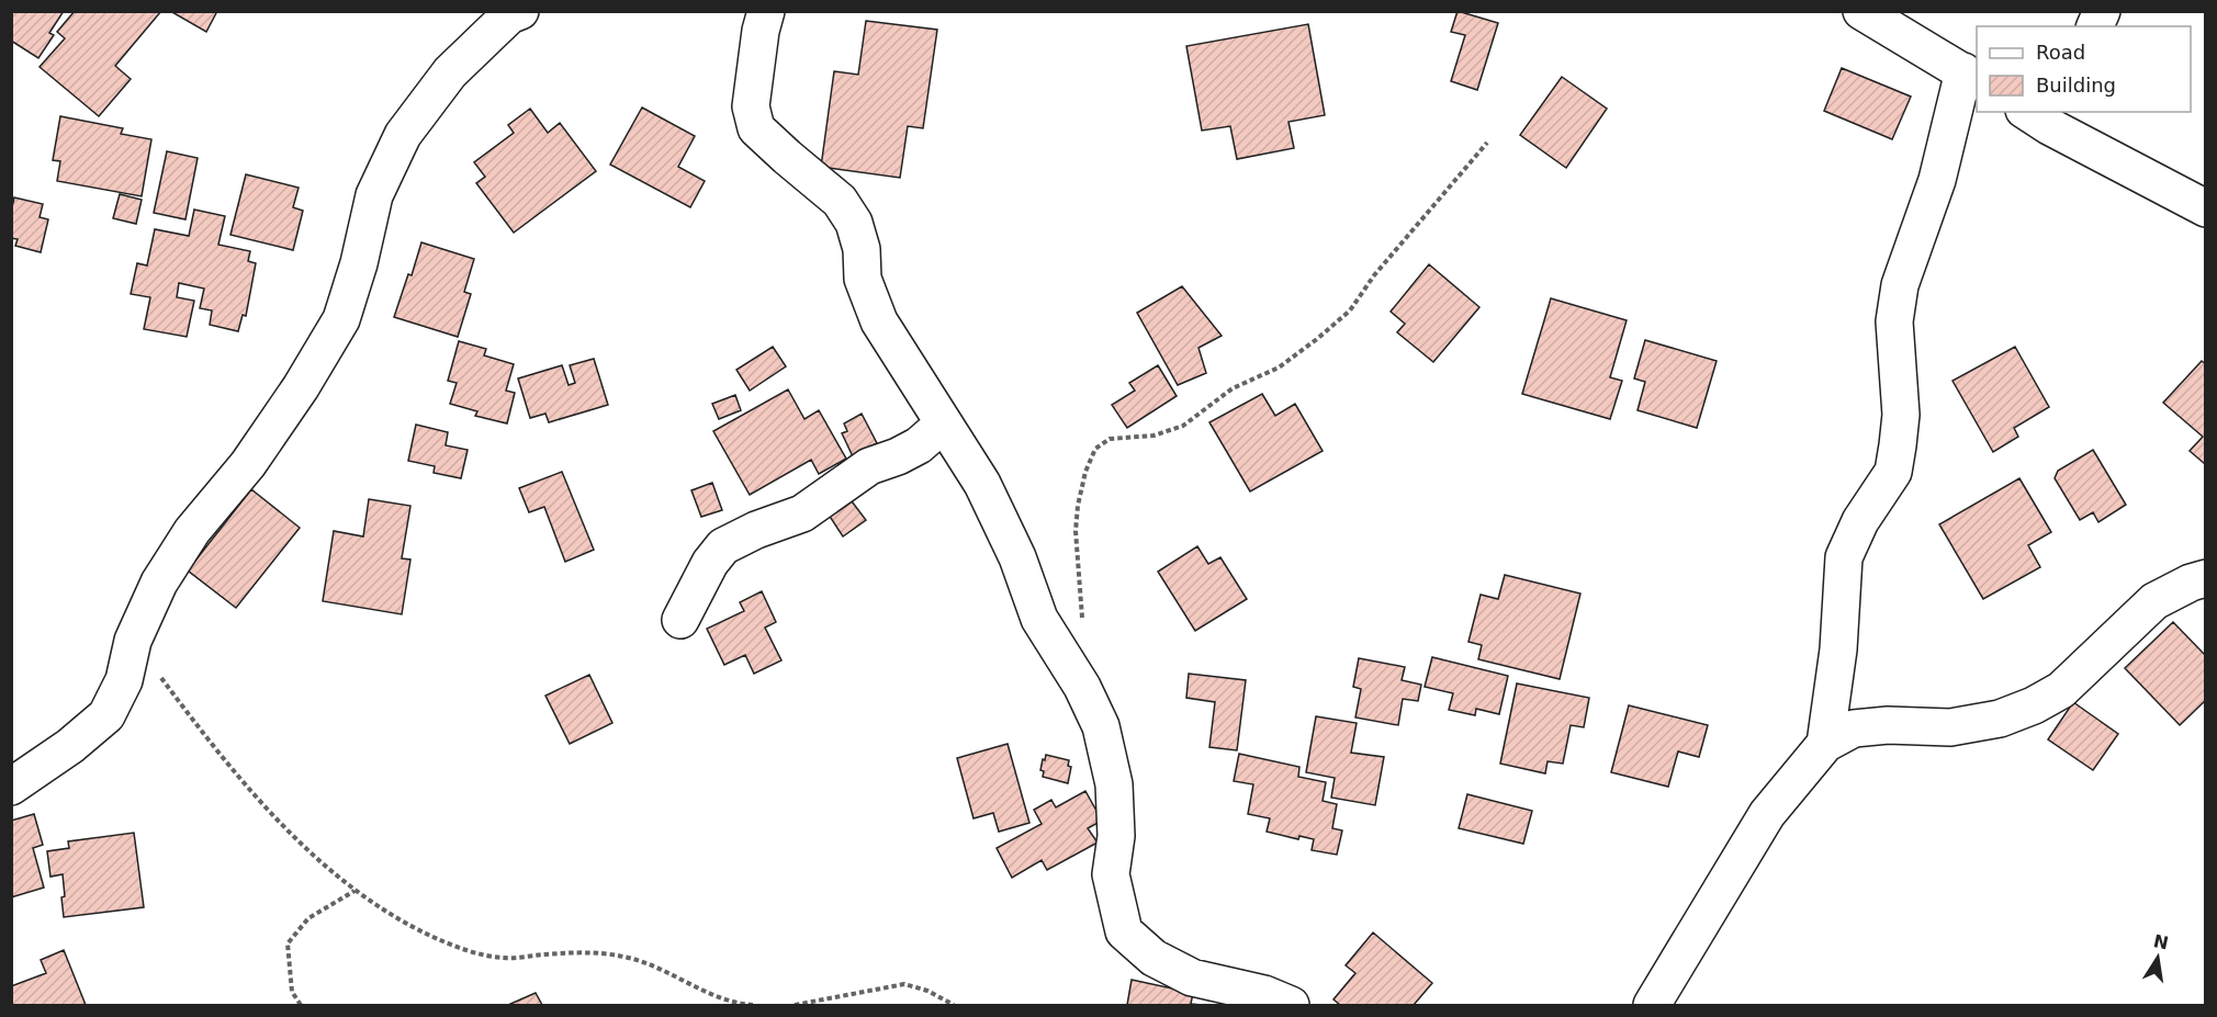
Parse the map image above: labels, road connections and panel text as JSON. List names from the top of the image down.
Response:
{
  "legend": ["Road", "Building"],
  "north": "top"
}
